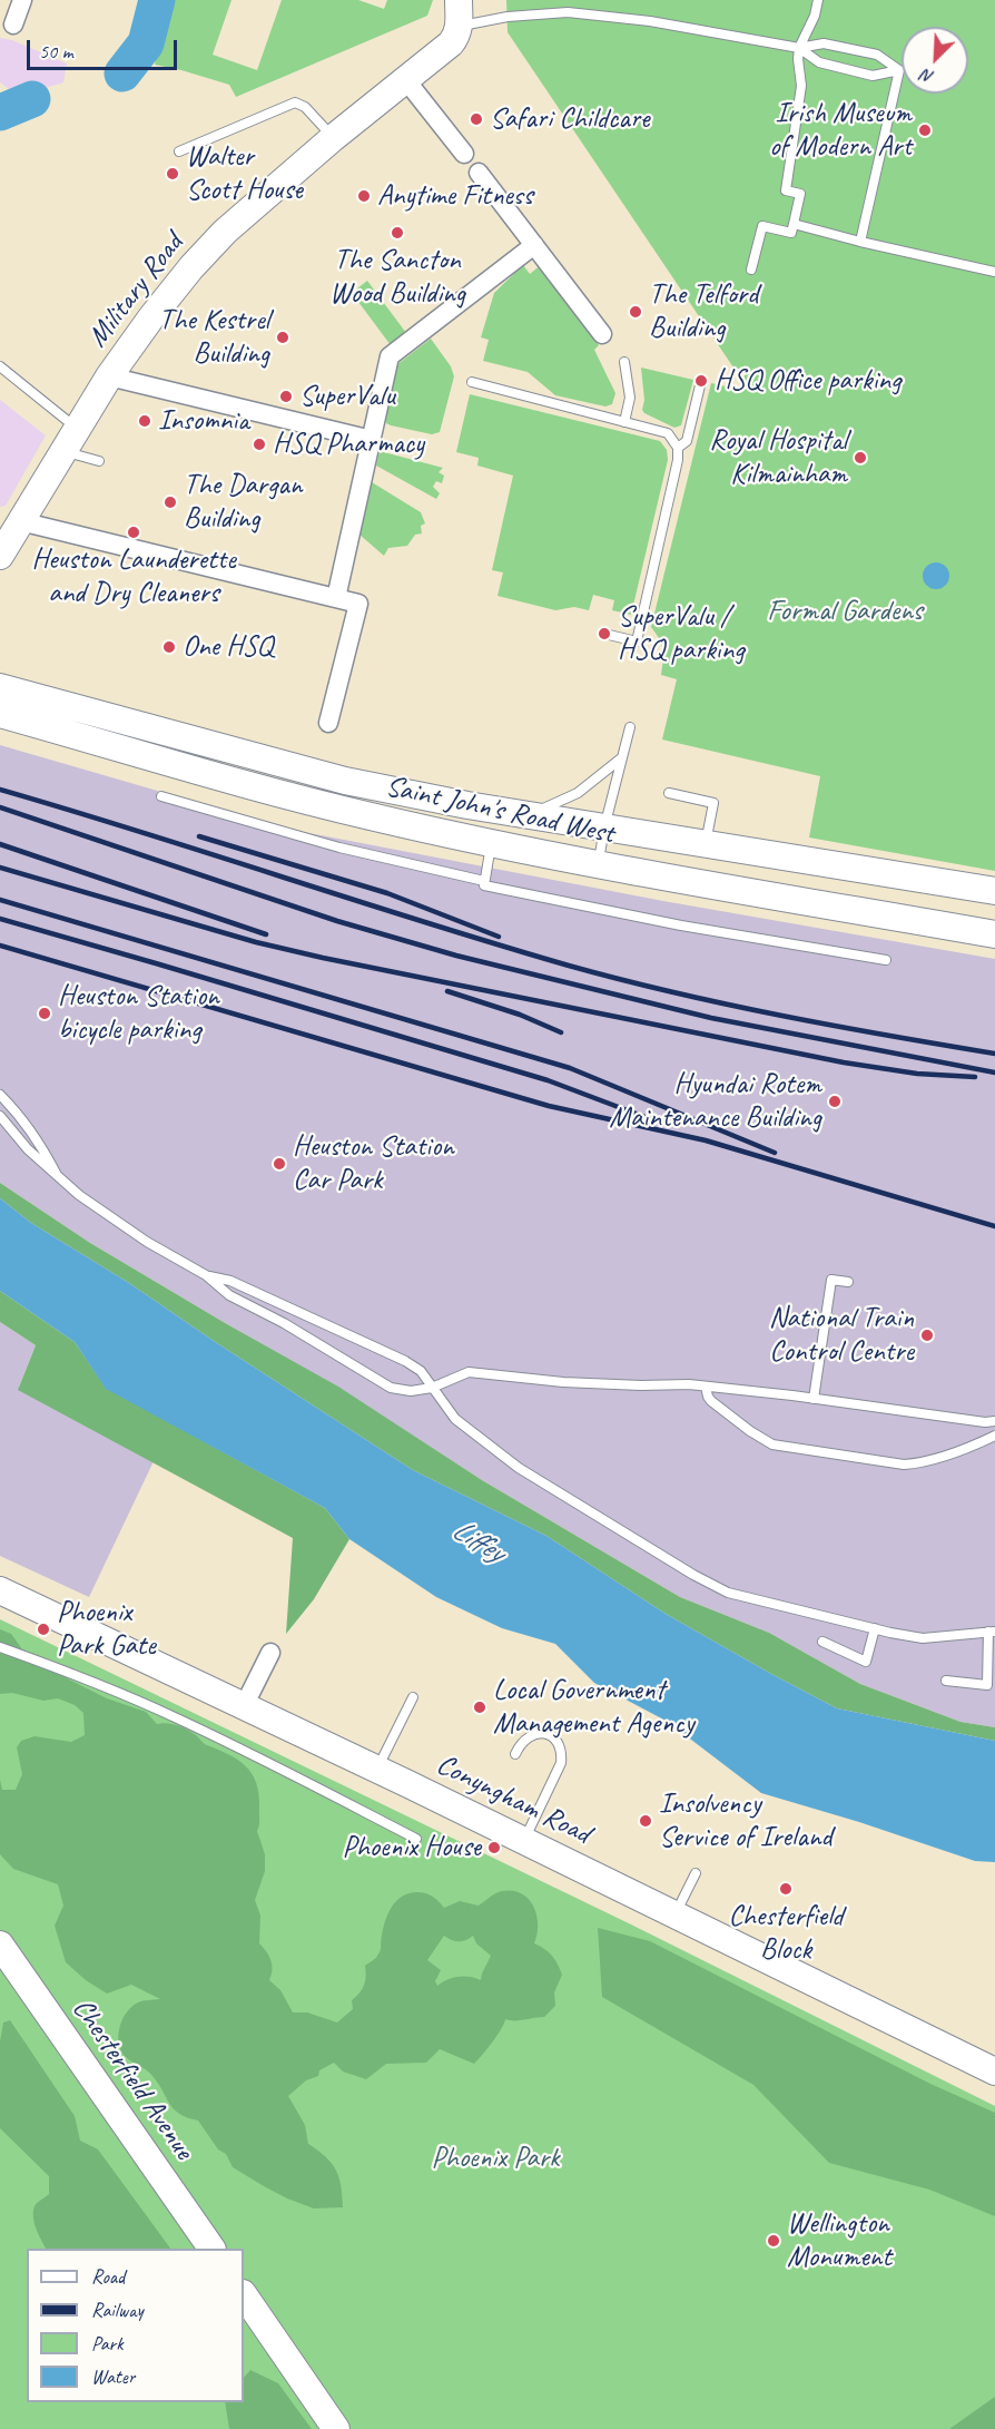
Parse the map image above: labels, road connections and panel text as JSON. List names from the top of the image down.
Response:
{
  "streets": {
    "main road": [
      "Military Road",
      "Saint John's Road West",
      "Conyngham Road",
      "Chesterfield Avenue"
    ]
  },
  "water": ["Liffey"],
  "parks": ["Formal Gardens", "Phoenix Park"],
  "places": [
    "Safari Childcare",
    "Irish Museum of Modern Art",
    "Walter Scott House",
    "Anytime Fitness",
    "The Sancton Wood Building",
    "The Telford Building",
    "The Kestrel Building",
    "HSQ Office parking",
    "SuperValu",
    "Insomnia",
    "HSQ Pharmacy",
    "Royal Hospital Kilmainham",
    "The Dargan Building",
    "Heuston Launderette and Dry Cleaners",
    "SuperValu / HSQ parking",
    "One HSQ",
    "Heuston Station bicycle parking",
    "Hyundai Rotem Maintenance Building",
    "Heuston Station Car Park",
    "National Train Control Centre",
    "Phoenix Park Gate",
    "Local Government Management Agency",
    "Insolvency Service of Ireland",
    "Phoenix House",
    "Chesterfield Block",
    "Wellington Monument"
  ],
  "legend": [
    "Road",
    "Railway",
    "Park",
    "Water"
  ],
  "scale_bar": "50 m",
  "north": "bottom left"
}
